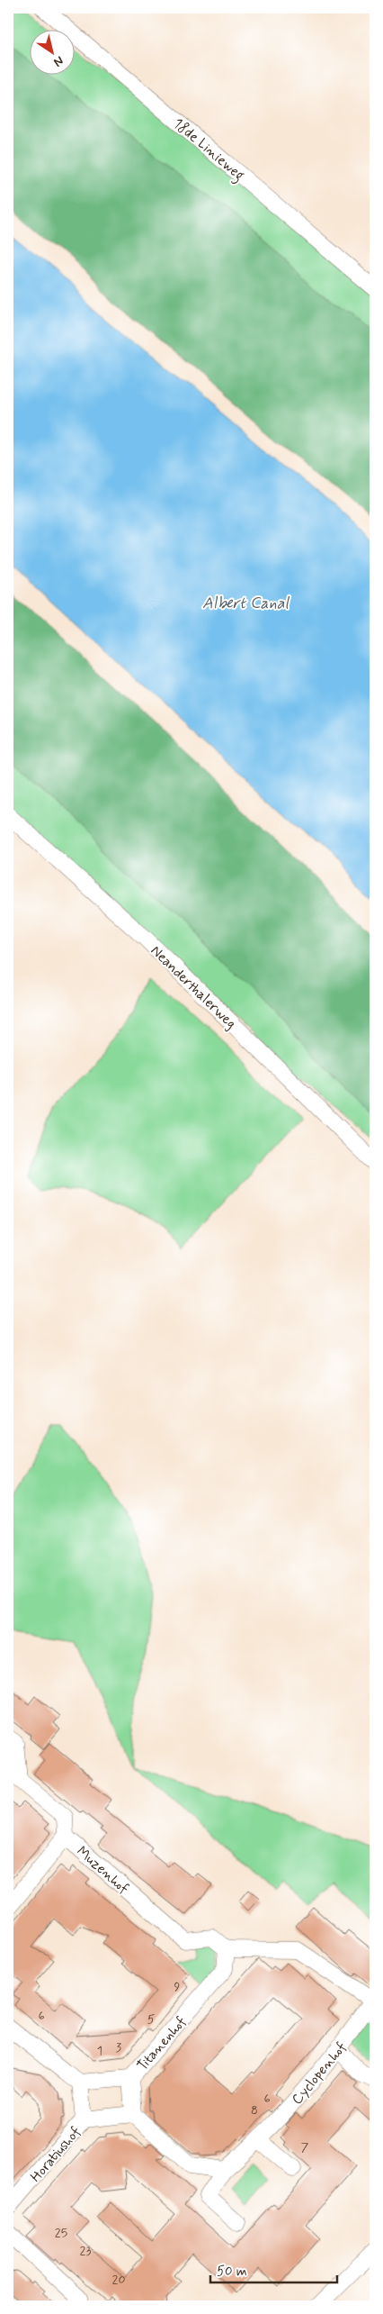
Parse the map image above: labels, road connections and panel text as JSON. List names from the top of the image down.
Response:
{
  "streets": {
    "street": [
      "18de Linieweg",
      "Neanderthalerweg",
      "Muzenhof",
      "Titanenhof",
      "Cyclopenhof",
      "Horatiushof"
    ]
  },
  "crossings": [
    ["Muzenhof", "Titanenhof"]
  ],
  "water": ["Albert Canal"],
  "house_numbers": [
    "9",
    "6",
    "5",
    "3",
    "1",
    "6",
    "8",
    "7",
    "25",
    "23",
    "20"
  ],
  "scale_bar": "50 m",
  "north": "bottom right"
}
